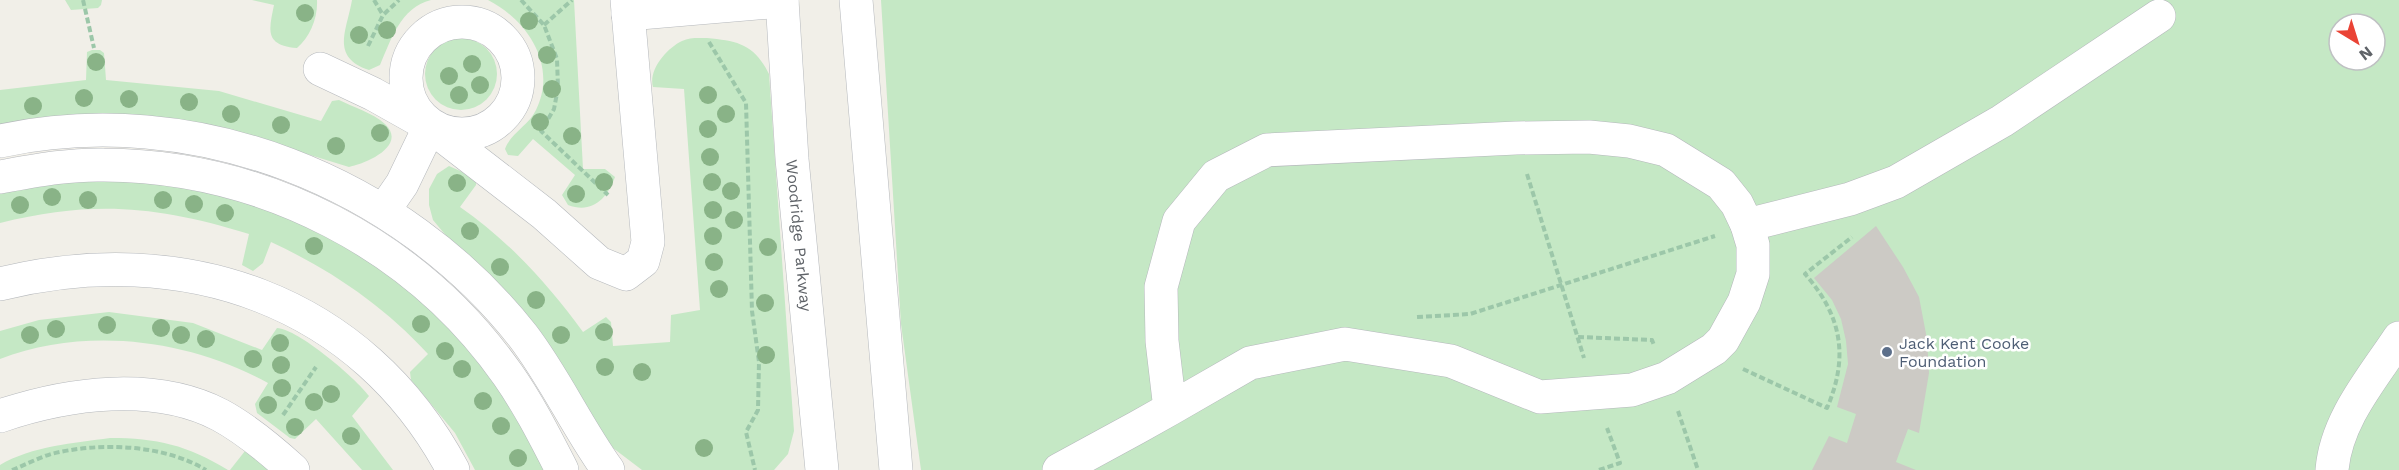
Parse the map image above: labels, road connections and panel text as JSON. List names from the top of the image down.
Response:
{
  "streets": {
    "street": ["Woodridge Parkway"]
  },
  "places": ["Jack Kent Cooke Foundation"],
  "north": "bottom right"
}
